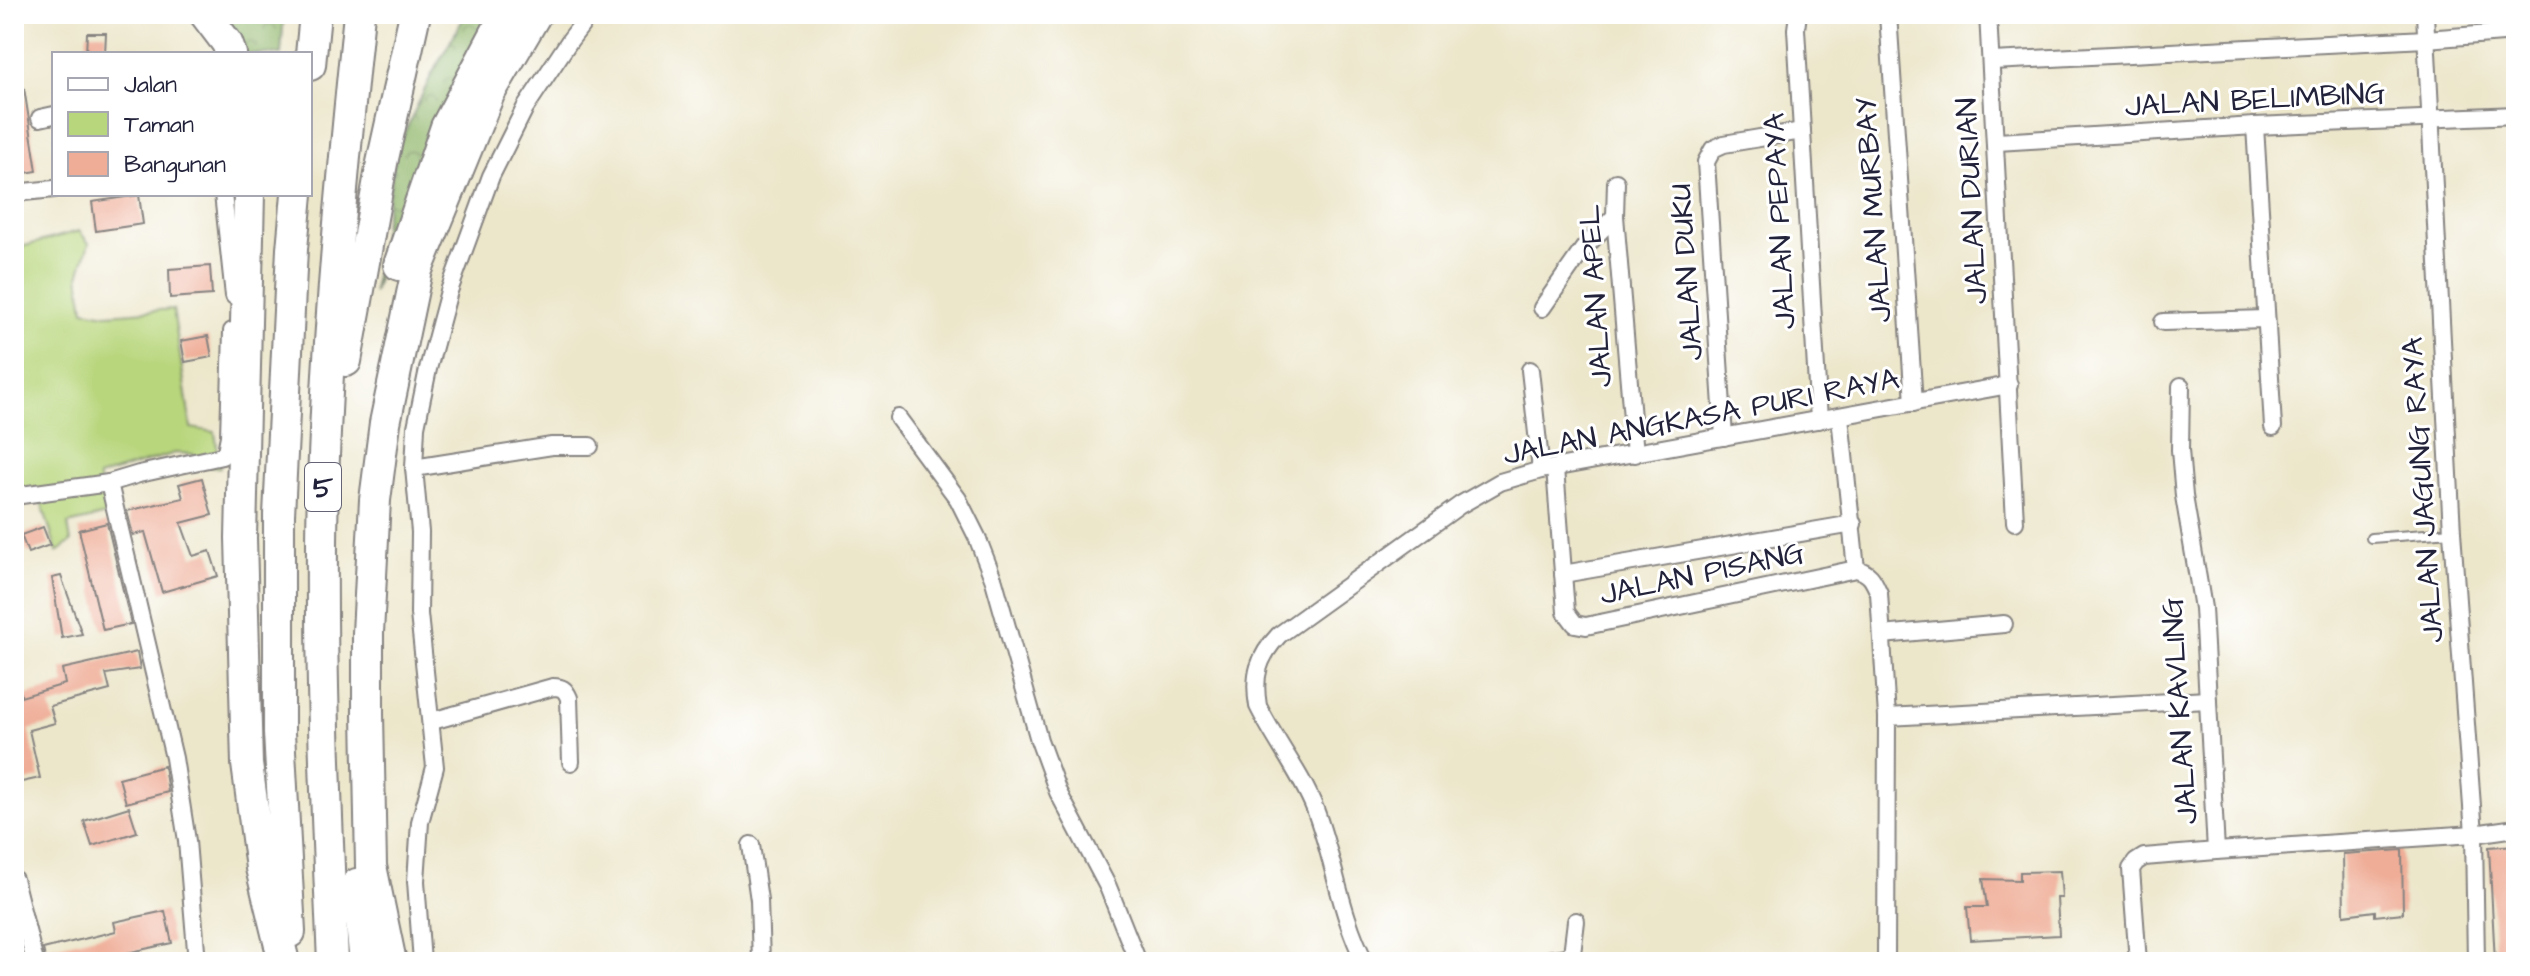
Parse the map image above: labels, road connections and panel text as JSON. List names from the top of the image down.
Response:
{
  "streets": {
    "highway": ["5"],
    "street": [
      "JALAN BELIMBING",
      "JALAN DURIAN",
      "JALAN MURBAY",
      "JALAN PEPAYA",
      "JALAN DUKU",
      "JALAN APEL",
      "JALAN ANGKASA PURI RAYA",
      "JALAN JAGUNG RAYA",
      "JALAN PISANG",
      "JALAN KAVLING"
    ]
  },
  "crossings": [
    ["JALAN BELIMBING", "JALAN DURIAN"],
    ["JALAN BELIMBING", "JALAN JAGUNG RAYA"],
    ["JALAN DURIAN", "JALAN ANGKASA PURI RAYA"],
    ["JALAN MURBAY", "JALAN ANGKASA PURI RAYA"],
    ["JALAN PEPAYA", "JALAN DUKU"],
    ["JALAN PEPAYA", "JALAN ANGKASA PURI RAYA"],
    ["JALAN DUKU", "JALAN ANGKASA PURI RAYA"],
    ["JALAN APEL", "JALAN ANGKASA PURI RAYA"],
    ["JALAN ANGKASA PURI RAYA", "JALAN PISANG"]
  ],
  "legend": ["Jalan", "Taman", "Bangunan"]
}
